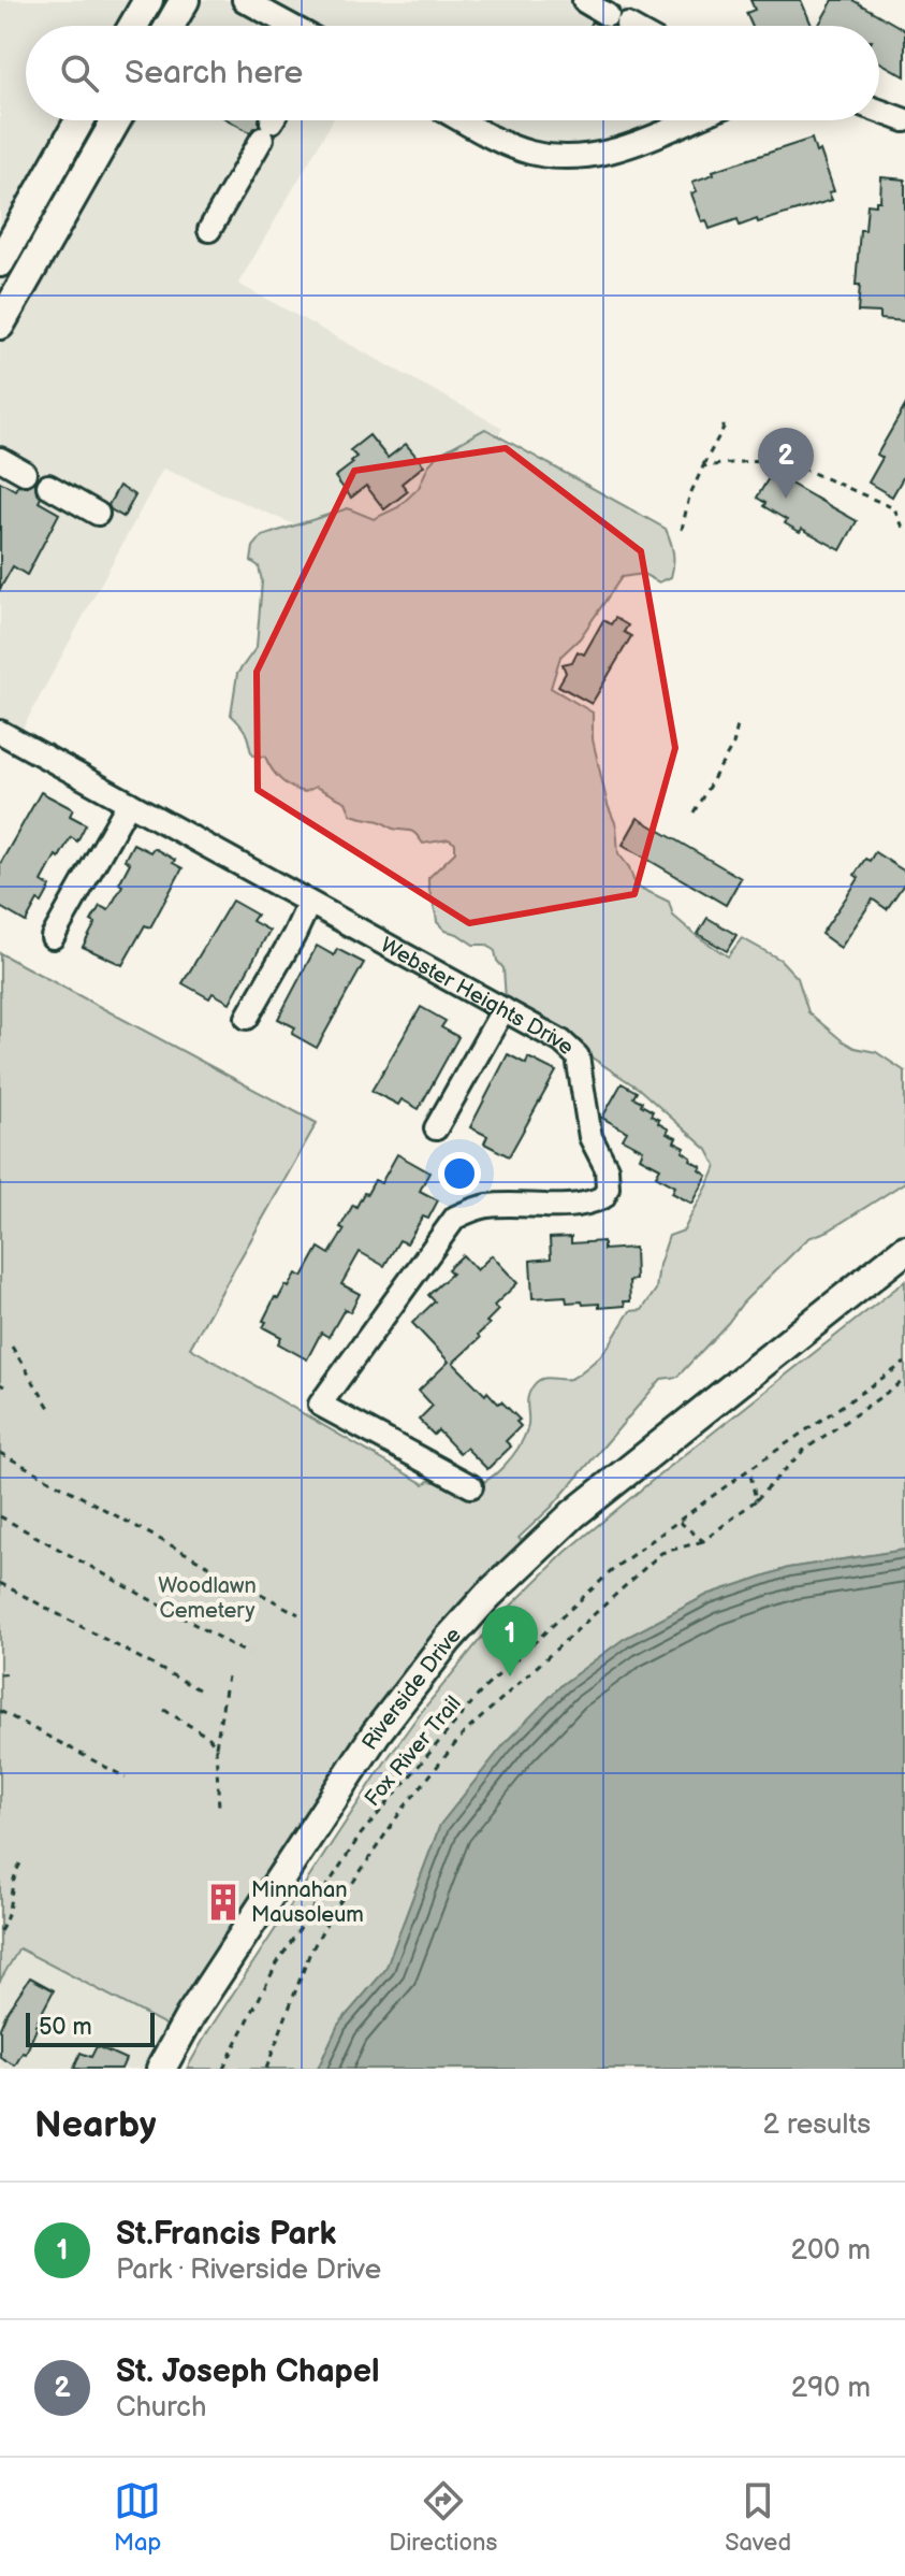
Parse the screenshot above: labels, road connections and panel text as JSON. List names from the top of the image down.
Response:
{
  "streets": {
    "main road": ["Riverside Drive"],
    "street": ["Webster Heights Drive"],
    "path": ["Fox River Trail"]
  },
  "parks": ["Woodlawn Cemetery"],
  "places": {
    "building": ["Minnahan Mausoleum"]
  },
  "scale_bar": "50 m",
  "page": {
    "search": "Search here",
    "pins": ["2", "1"],
    "scale": "50 m",
    "heading": ["Nearby", "2 results"],
    "list": [
      {
        "mark": "1",
        "name": "St.Francis Park",
        "note": "Park · Riverside Drive",
        "value": "200 m"
      },
      {
        "mark": "2",
        "name": "St. Joseph Chapel",
        "note": "Church",
        "value": "290 m"
      }
    ],
    "nav": ["Map", "Directions", "Saved"]
  }
}
